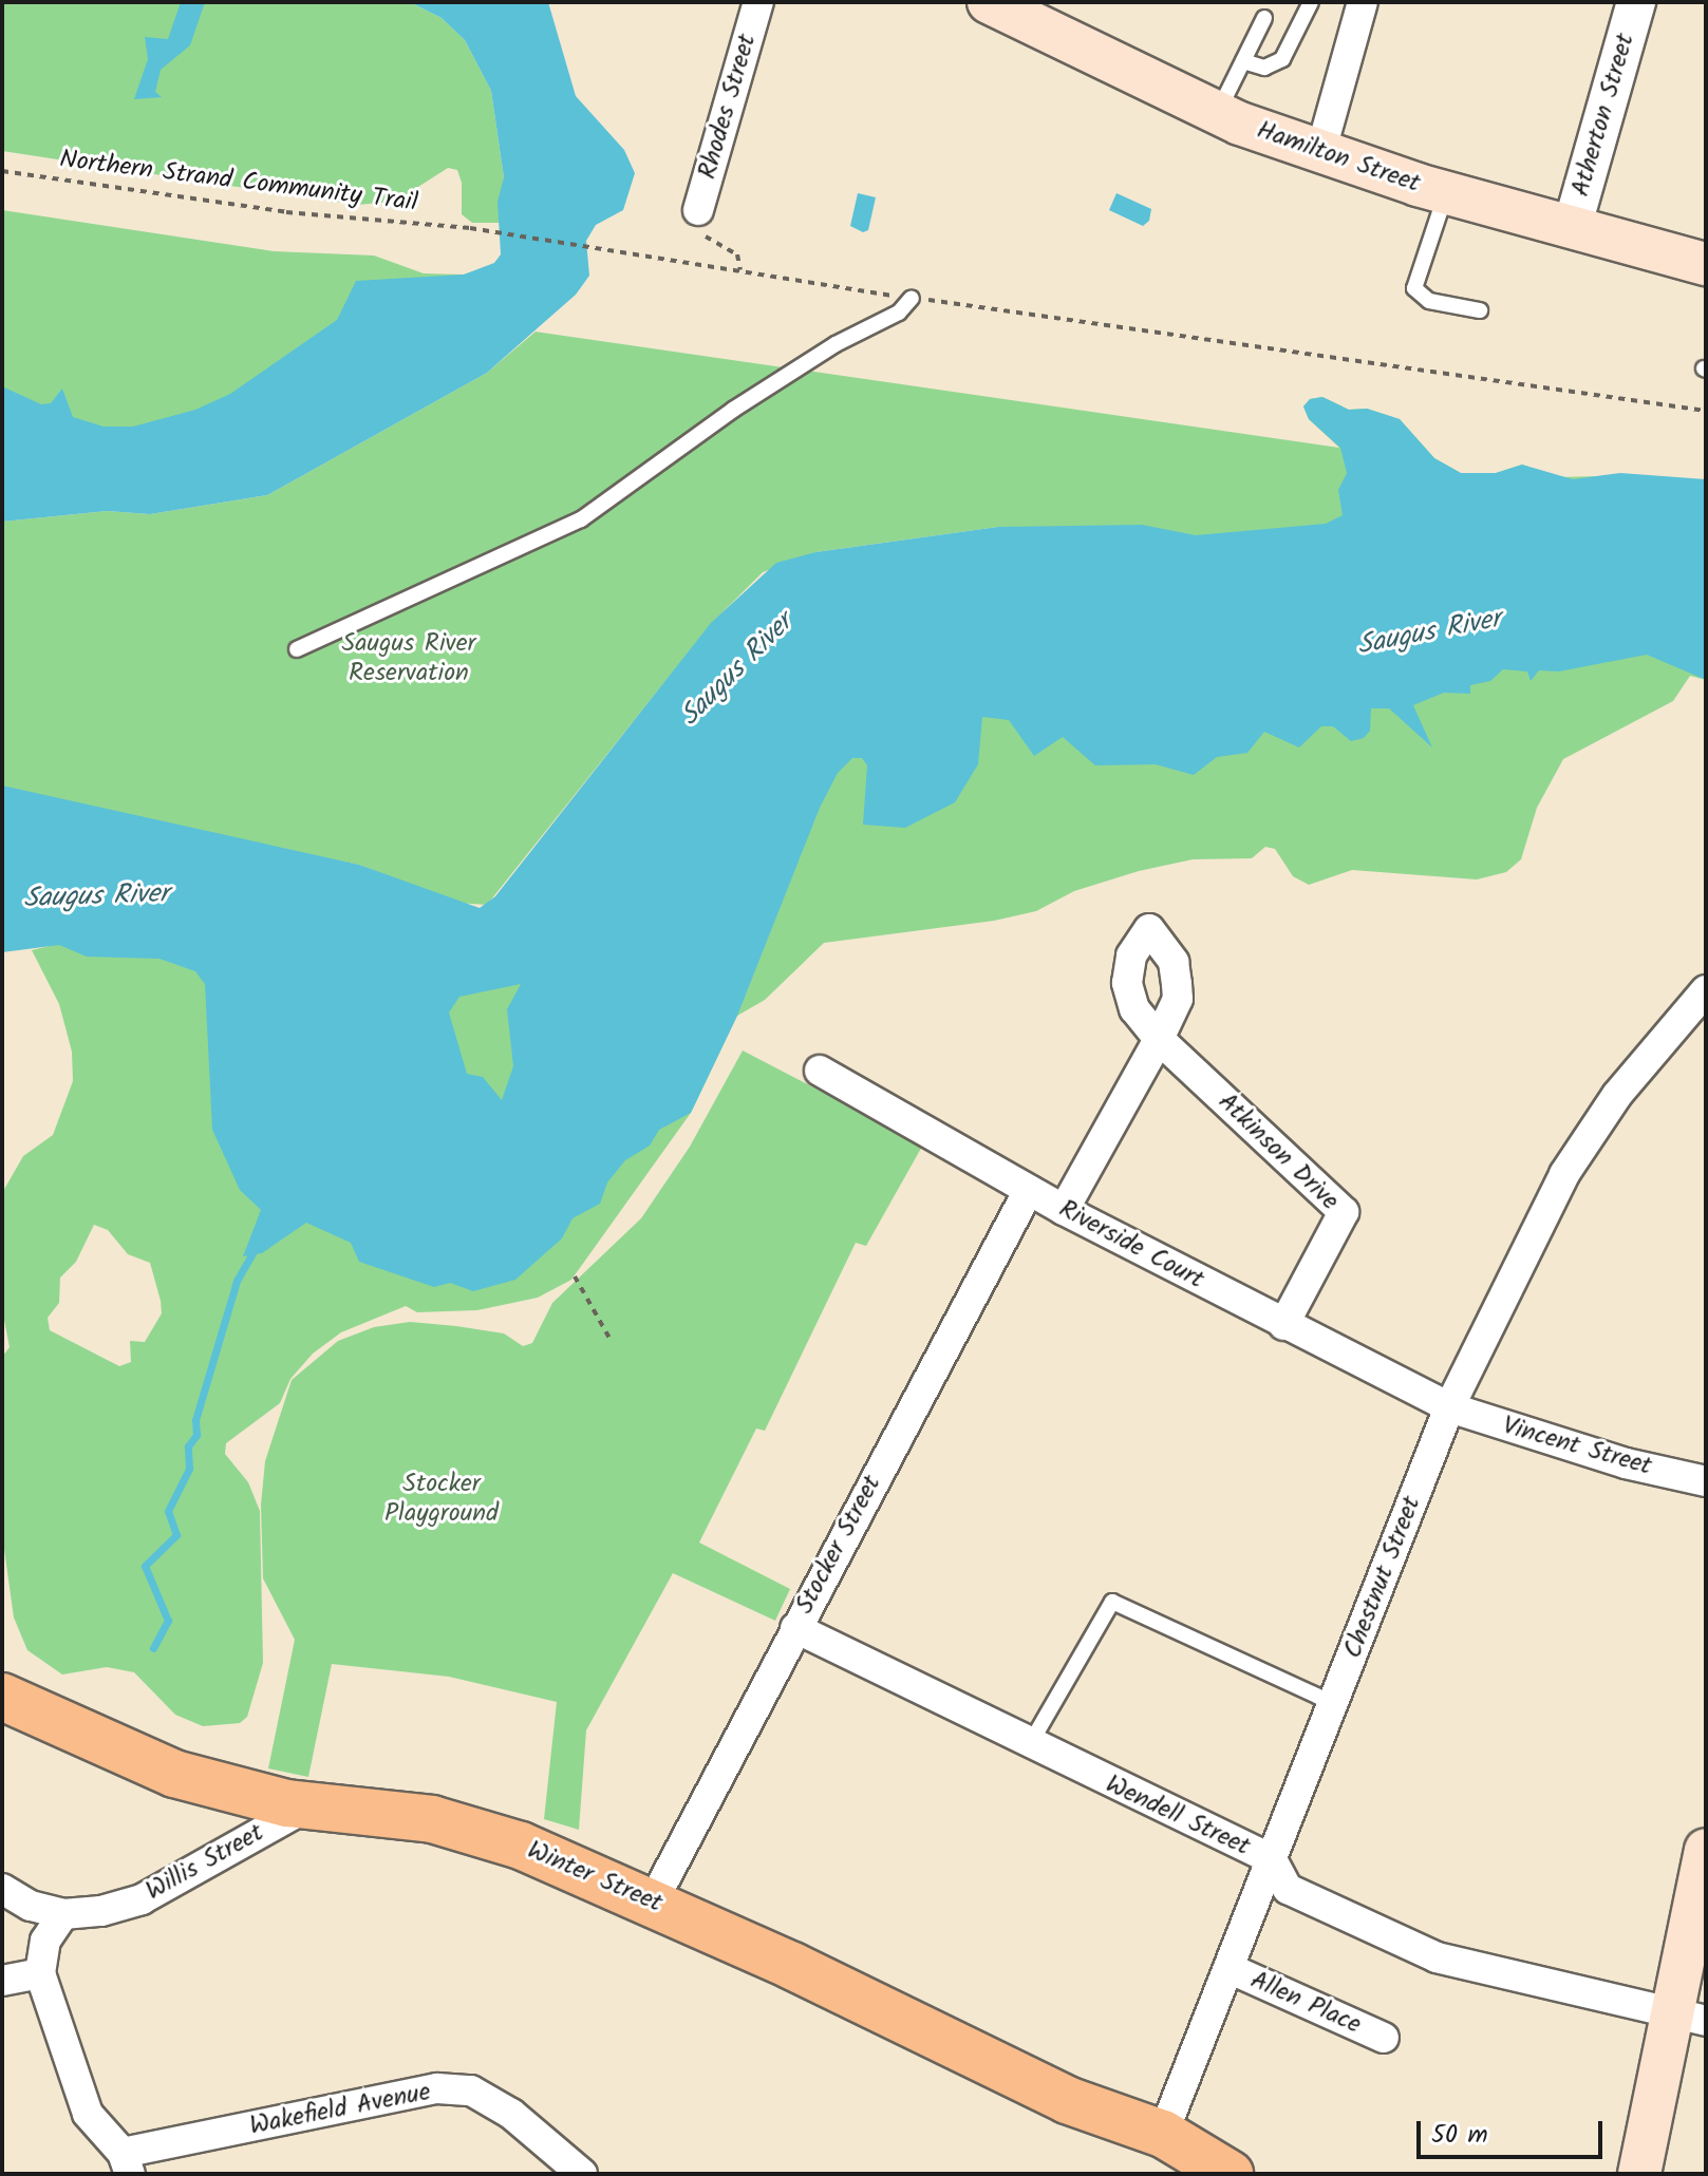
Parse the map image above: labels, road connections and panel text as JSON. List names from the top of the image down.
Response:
{
  "streets": {
    "main road": ["Hamilton Street", "Winter Street"],
    "street": [
      "Rhodes Street",
      "Atherton Street",
      "Atkinson Drive",
      "Riverside Court",
      "Vincent Street",
      "Stocker Street",
      "Chestnut Street",
      "Wendell Street",
      "Willis Street",
      "Allen Place",
      "Wakefield Avenue"
    ],
    "path": ["Northern Strand Community Trail"]
  },
  "crossings": [
    ["Atherton Street", "Hamilton Street"],
    ["Atkinson Drive", "Riverside Court"],
    ["Riverside Court", "Vincent Street"],
    ["Riverside Court", "Stocker Street"],
    ["Riverside Court", "Chestnut Street"],
    ["Vincent Street", "Chestnut Street"],
    ["Stocker Street", "Wendell Street"],
    ["Stocker Street", "Winter Street"],
    ["Chestnut Street", "Wendell Street"],
    ["Chestnut Street", "Winter Street"],
    ["Chestnut Street", "Allen Place"],
    ["Willis Street", "Winter Street"]
  ],
  "water": ["Saugus River"],
  "parks": ["Saugus River Reservation", "Stocker Playground"],
  "scale_bar": "50 m"
}
